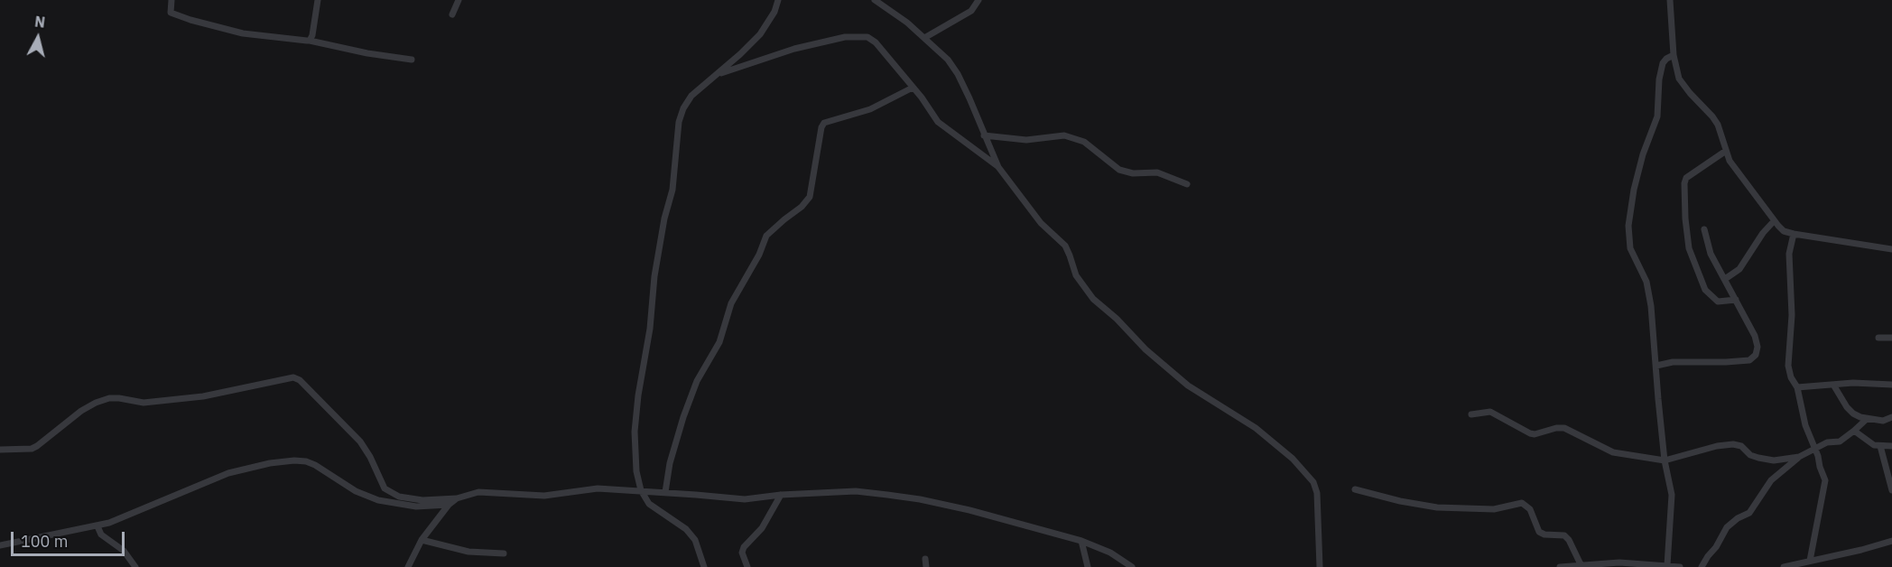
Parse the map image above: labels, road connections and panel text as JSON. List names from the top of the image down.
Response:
{
  "scale_bar": "100 m",
  "north": "top"
}
